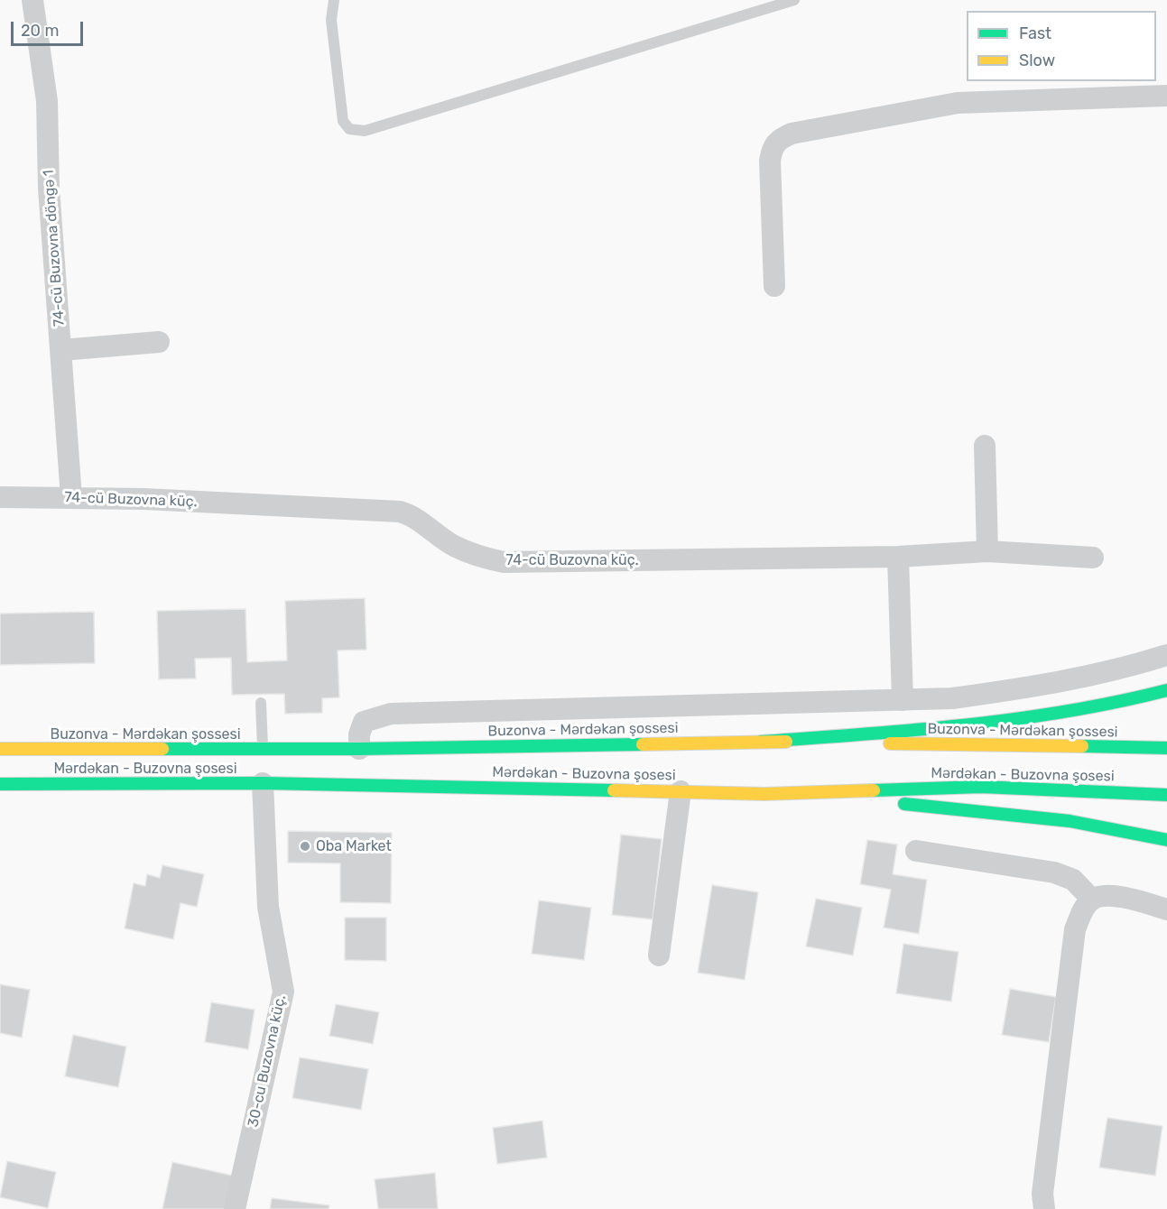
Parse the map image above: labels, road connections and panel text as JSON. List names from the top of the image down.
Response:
{
  "streets": {
    "main road": ["Buzonva - Mərdəkan şossesi", "Mərdəkan - Buzovna şosesi"],
    "street": ["74-cü Buzovna döngə 1", "74-cü Buzovna küç.", "30-cu Buzovna küç."]
  },
  "crossings": [
    ["74-cü Buzovna döngə 1", "74-cü Buzovna küç."],
    ["Mərdəkan - Buzovna şosesi", "30-cu Buzovna küç."]
  ],
  "places": ["Oba Market"],
  "legend": ["Fast", "Slow"],
  "scale_bar": "20 m"
}
